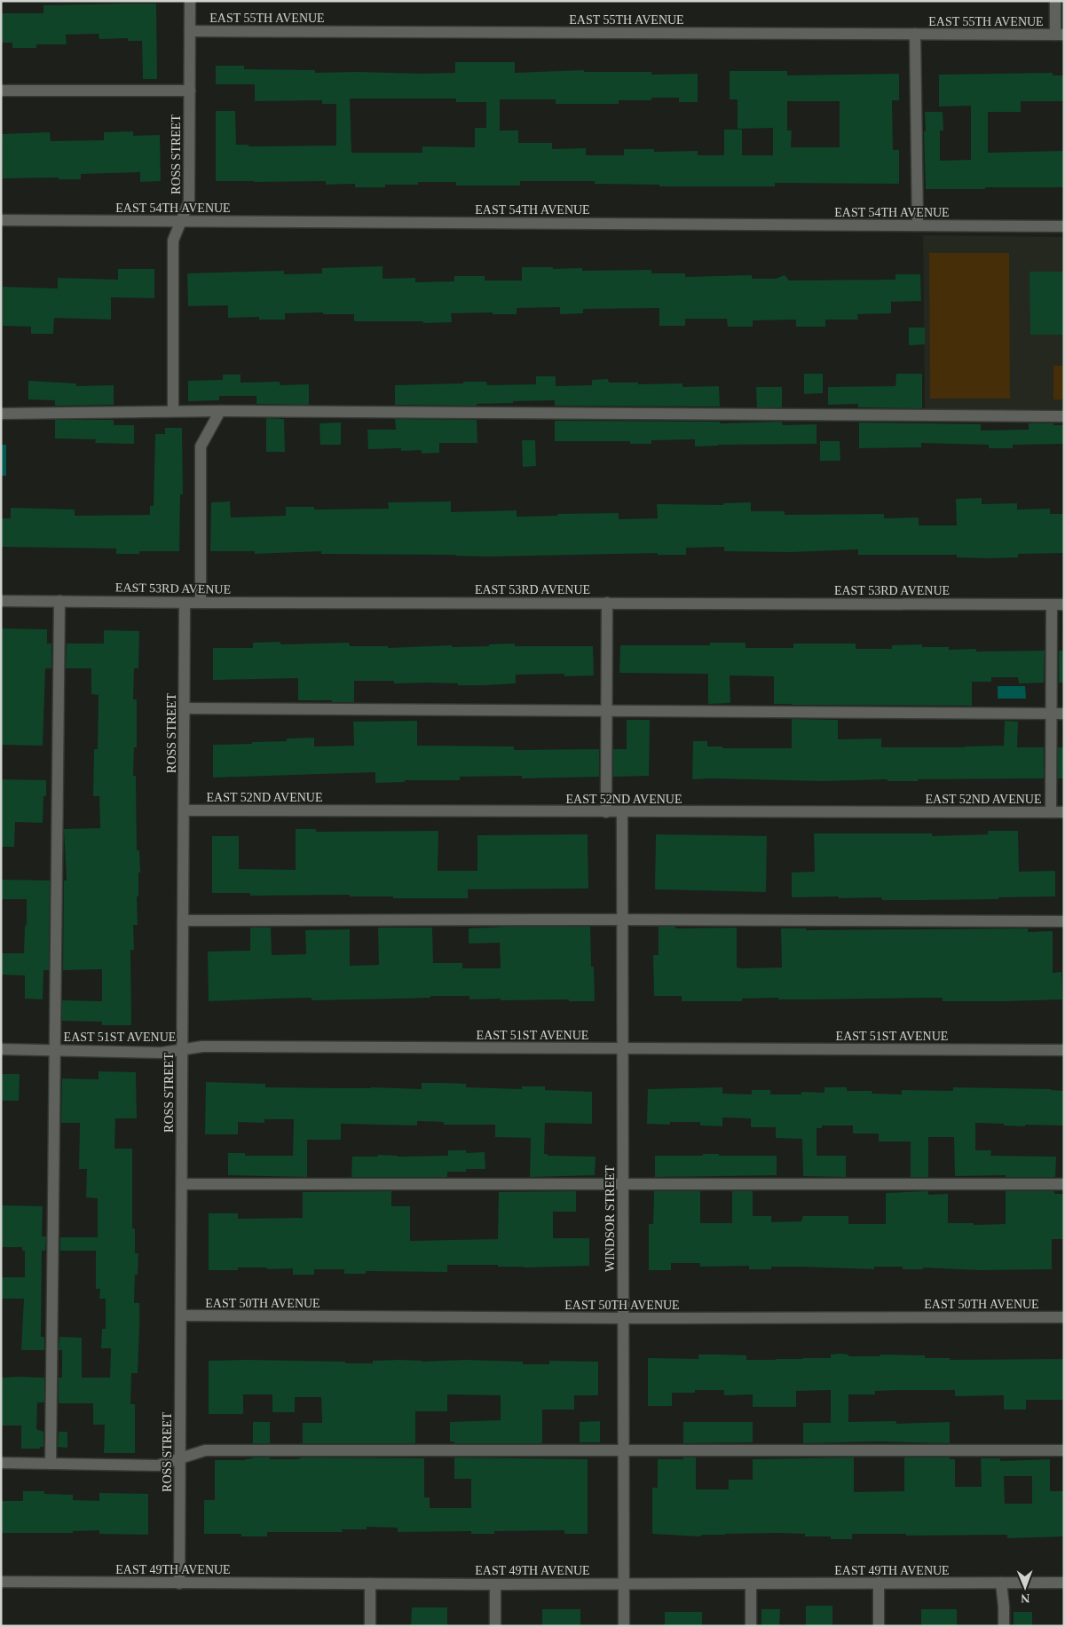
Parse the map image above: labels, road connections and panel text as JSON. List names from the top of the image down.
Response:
{
  "streets": {
    "street": [
      "EAST 55TH AVENUE",
      "ROSS STREET",
      "EAST 54TH AVENUE",
      "EAST 53RD AVENUE",
      "EAST 52ND AVENUE",
      "EAST 51ST AVENUE",
      "WINDSOR STREET",
      "EAST 50TH AVENUE",
      "EAST 49TH AVENUE"
    ]
  },
  "crossings": [
    ["EAST 55TH AVENUE", "ROSS STREET"],
    ["ROSS STREET", "EAST 54TH AVENUE"],
    ["ROSS STREET", "EAST 53RD AVENUE"],
    ["ROSS STREET", "EAST 52ND AVENUE"],
    ["ROSS STREET", "EAST 51ST AVENUE"],
    ["ROSS STREET", "EAST 50TH AVENUE"],
    ["ROSS STREET", "EAST 49TH AVENUE"],
    ["EAST 52ND AVENUE", "WINDSOR STREET"],
    ["EAST 51ST AVENUE", "WINDSOR STREET"],
    ["WINDSOR STREET", "EAST 50TH AVENUE"],
    ["WINDSOR STREET", "EAST 49TH AVENUE"]
  ],
  "north": "bottom"
}
